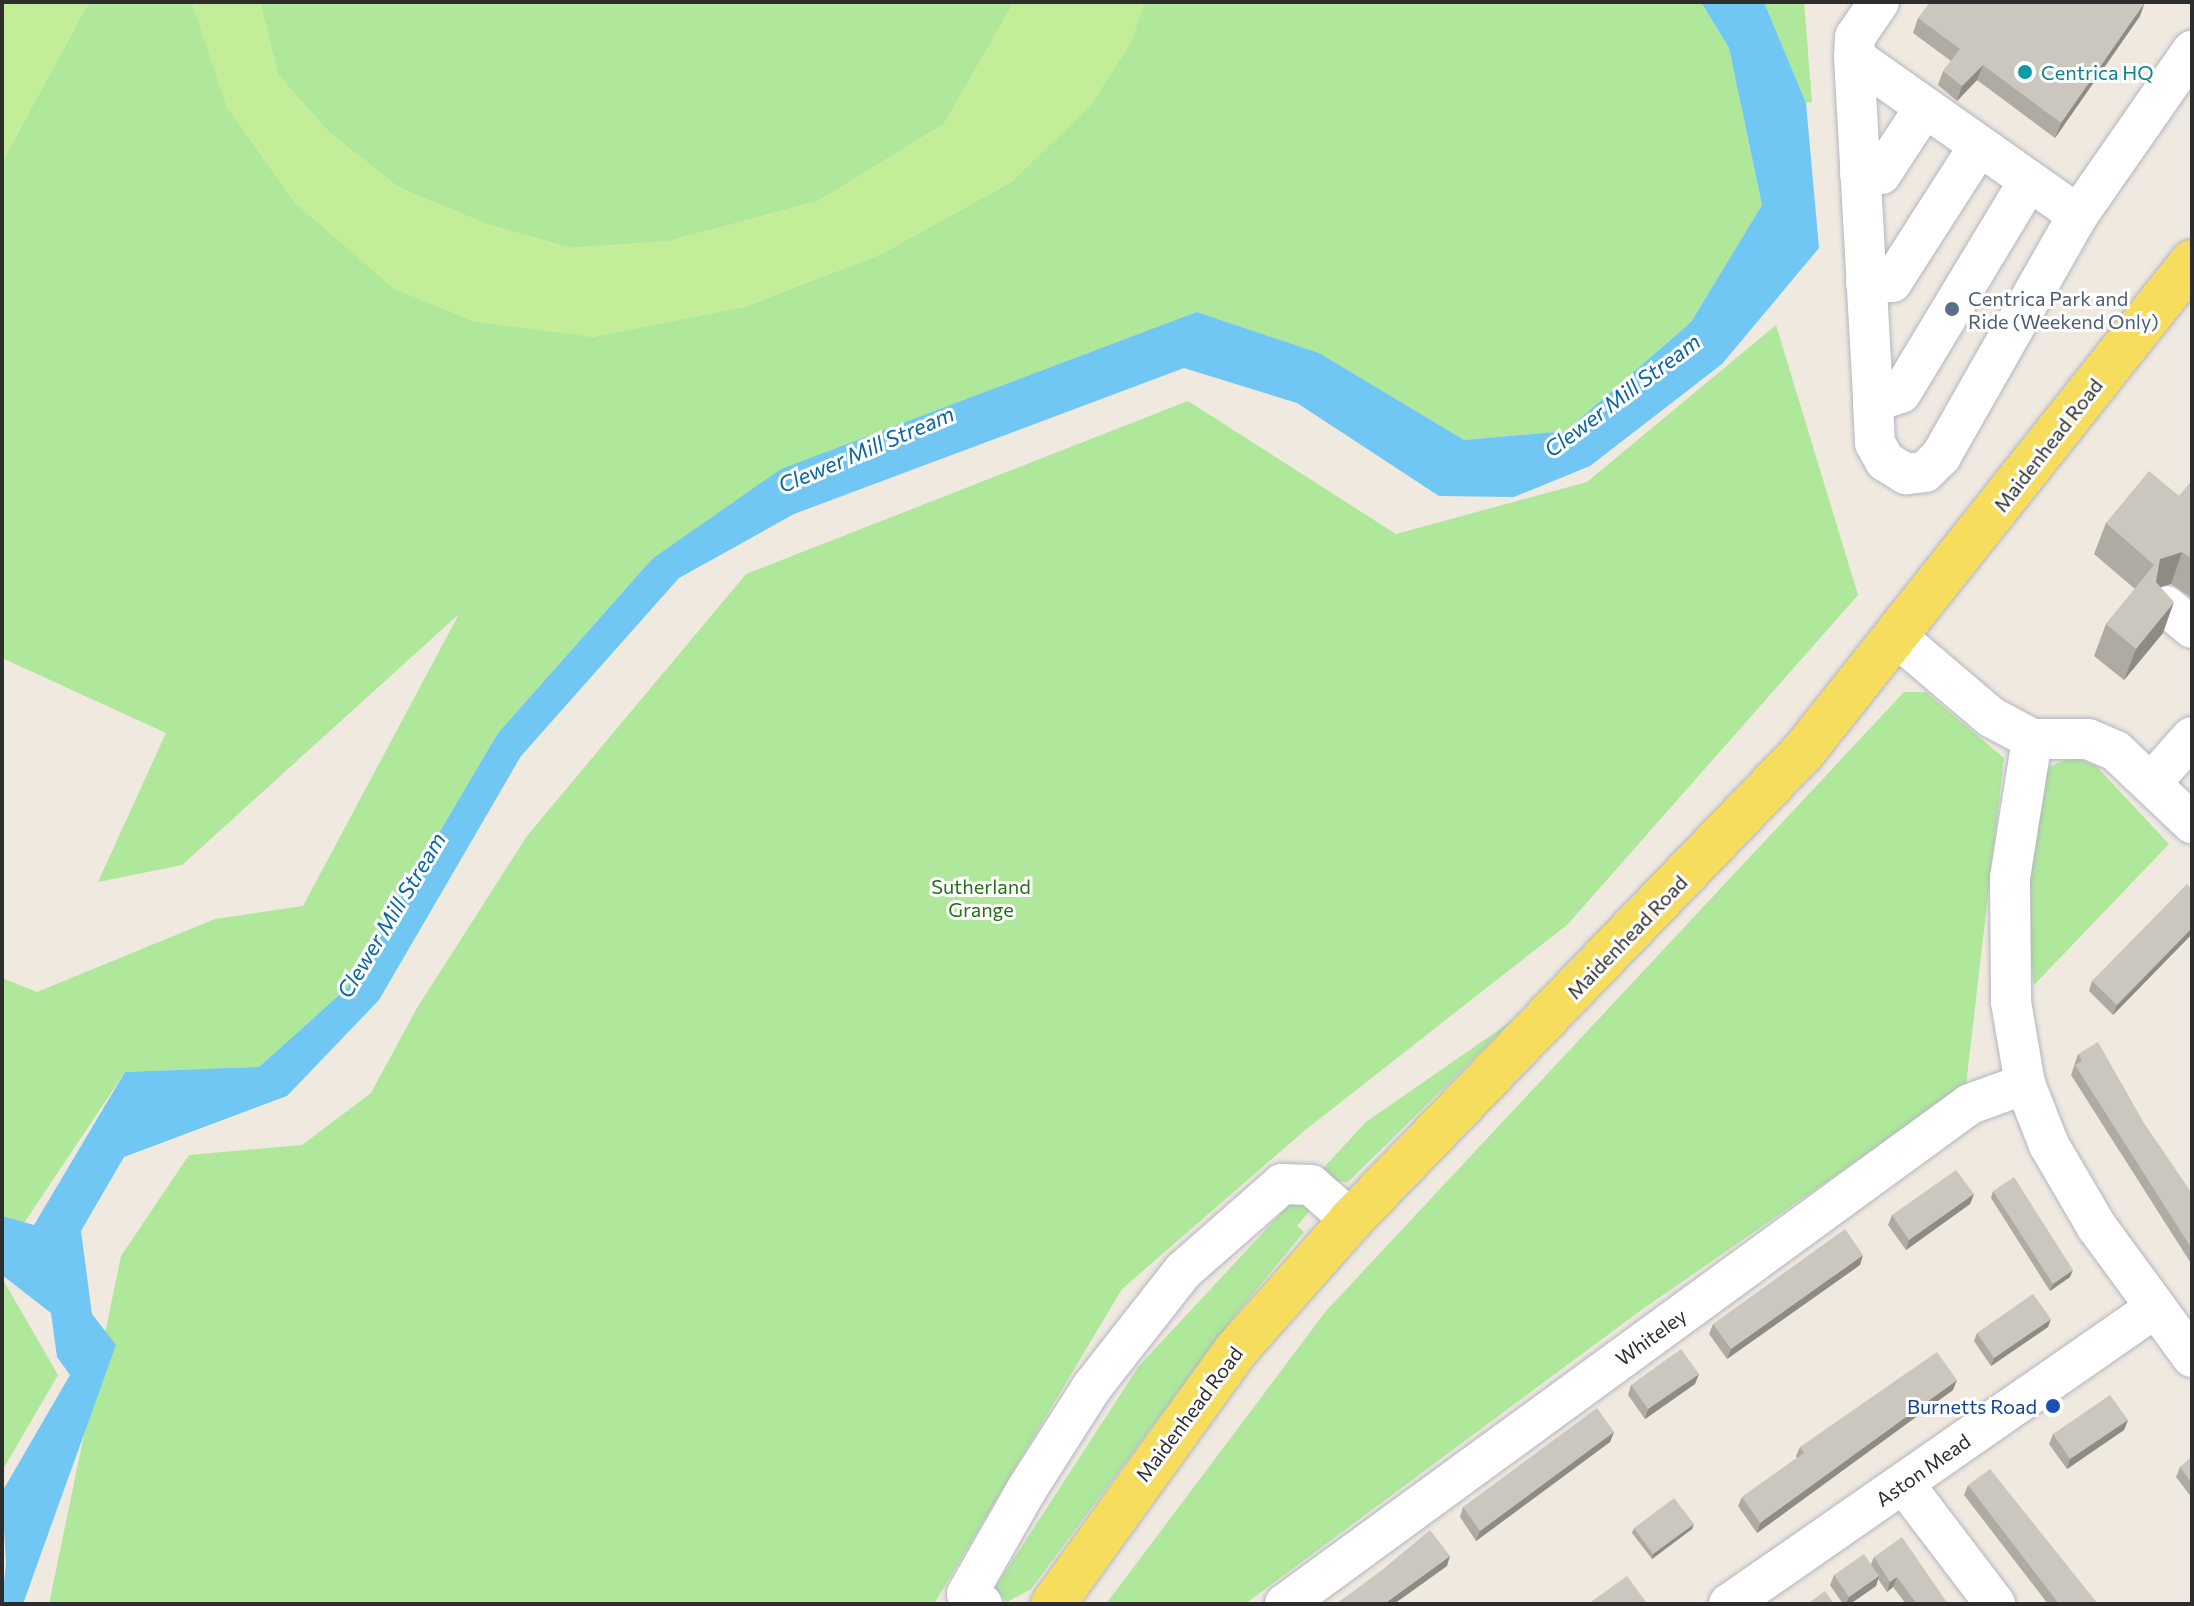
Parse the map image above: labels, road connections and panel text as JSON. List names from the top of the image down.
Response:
{
  "streets": {
    "main road": ["Maidenhead Road"],
    "street": ["Whiteley", "Aston Mead"]
  },
  "water": ["Clewer Mill Stream"],
  "parks": ["Sutherland Grange"],
  "places": ["Centrica HQ", "Centrica Park and Ride (Weekend Only)", "Burnetts Road"]
}
